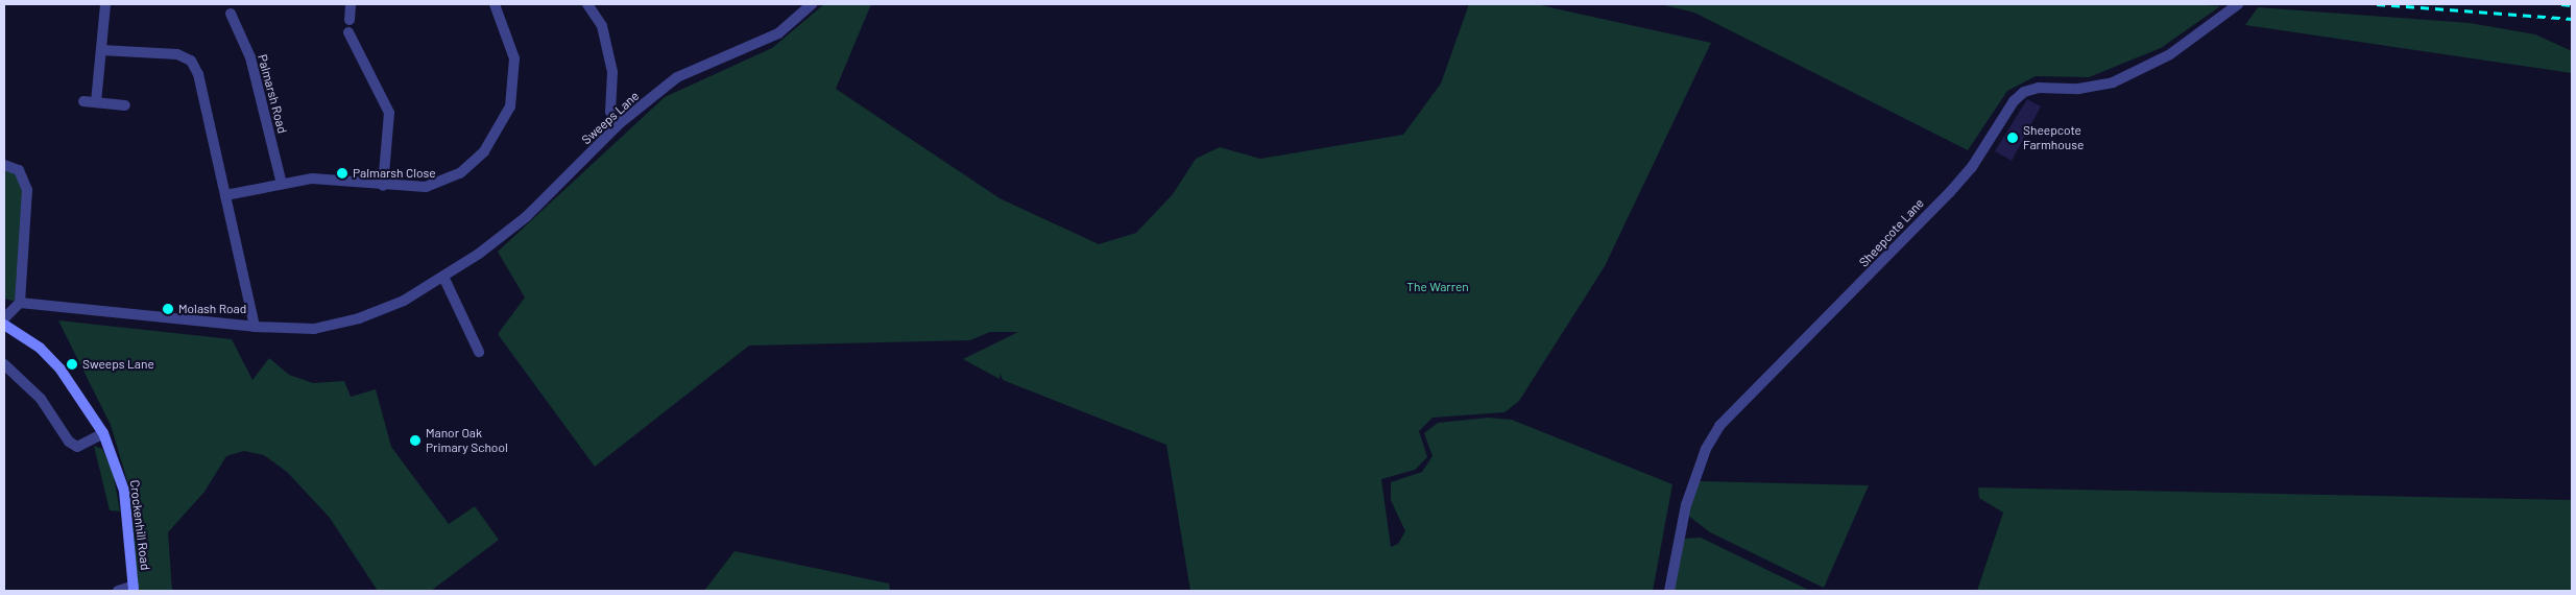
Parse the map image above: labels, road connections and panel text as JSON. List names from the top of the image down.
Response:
{
  "streets": {
    "main road": ["Crockenhill Road"],
    "street": ["Palmarsh Road", "Sweeps Lane", "Sheepcote Lane"]
  },
  "parks": ["The Warren"],
  "places": [
    "Sheepcote Farmhouse",
    "Palmarsh Close",
    "Molash Road",
    "Sweeps Lane",
    "Manor Oak Primary School"
  ]
}
